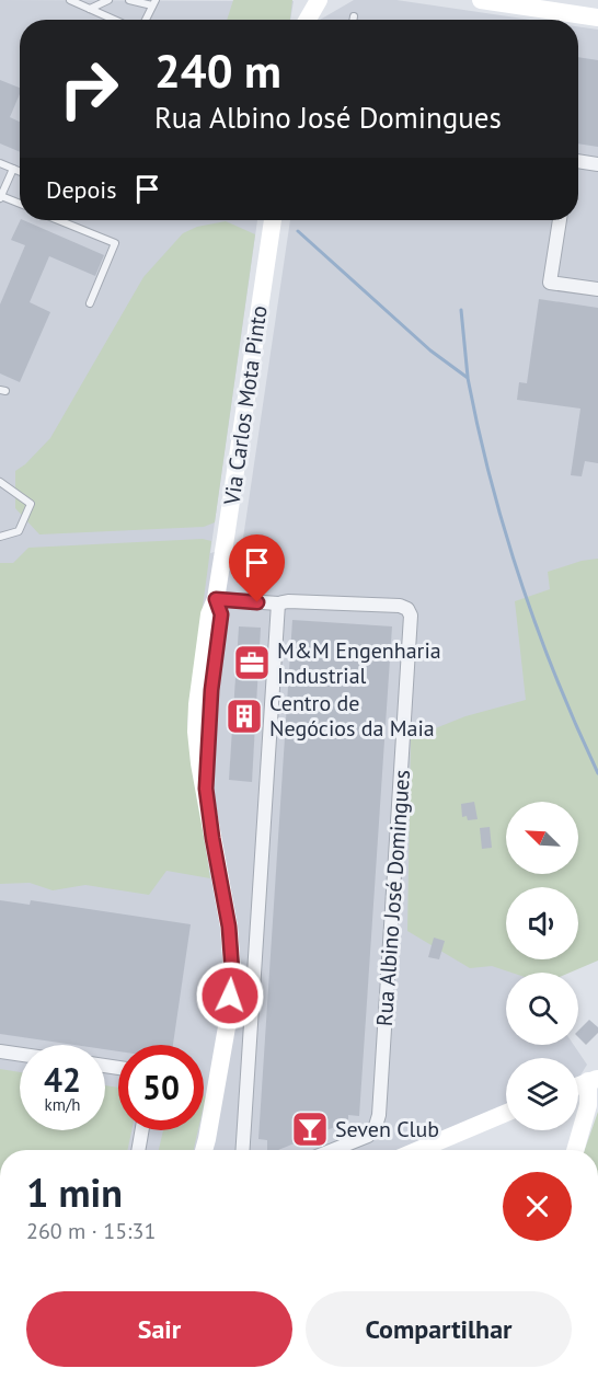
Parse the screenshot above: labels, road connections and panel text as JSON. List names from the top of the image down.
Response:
{
  "streets": {
    "main road": ["Via Carlos Mota Pinto"],
    "street": ["Rua Albino José Domingues"]
  },
  "crossings": [
    ["Via Carlos Mota Pinto", "Rua Albino José Domingues"]
  ],
  "places": {
    "office": ["M&M Engenharia Industrial"],
    "building": ["Centro de Negócios da Maia"],
    "bar": ["Seven Club"]
  },
  "north": "top left",
  "page": {
    "turn": ["240 m", "Rua Albino José Domingues"],
    "then": "Depois",
    "speed": "42 km/h",
    "limit": "50",
    "heading": ["1 min", "260 m · 15:31"],
    "buttons": ["Sair", "Compartilhar"]
  }
}
